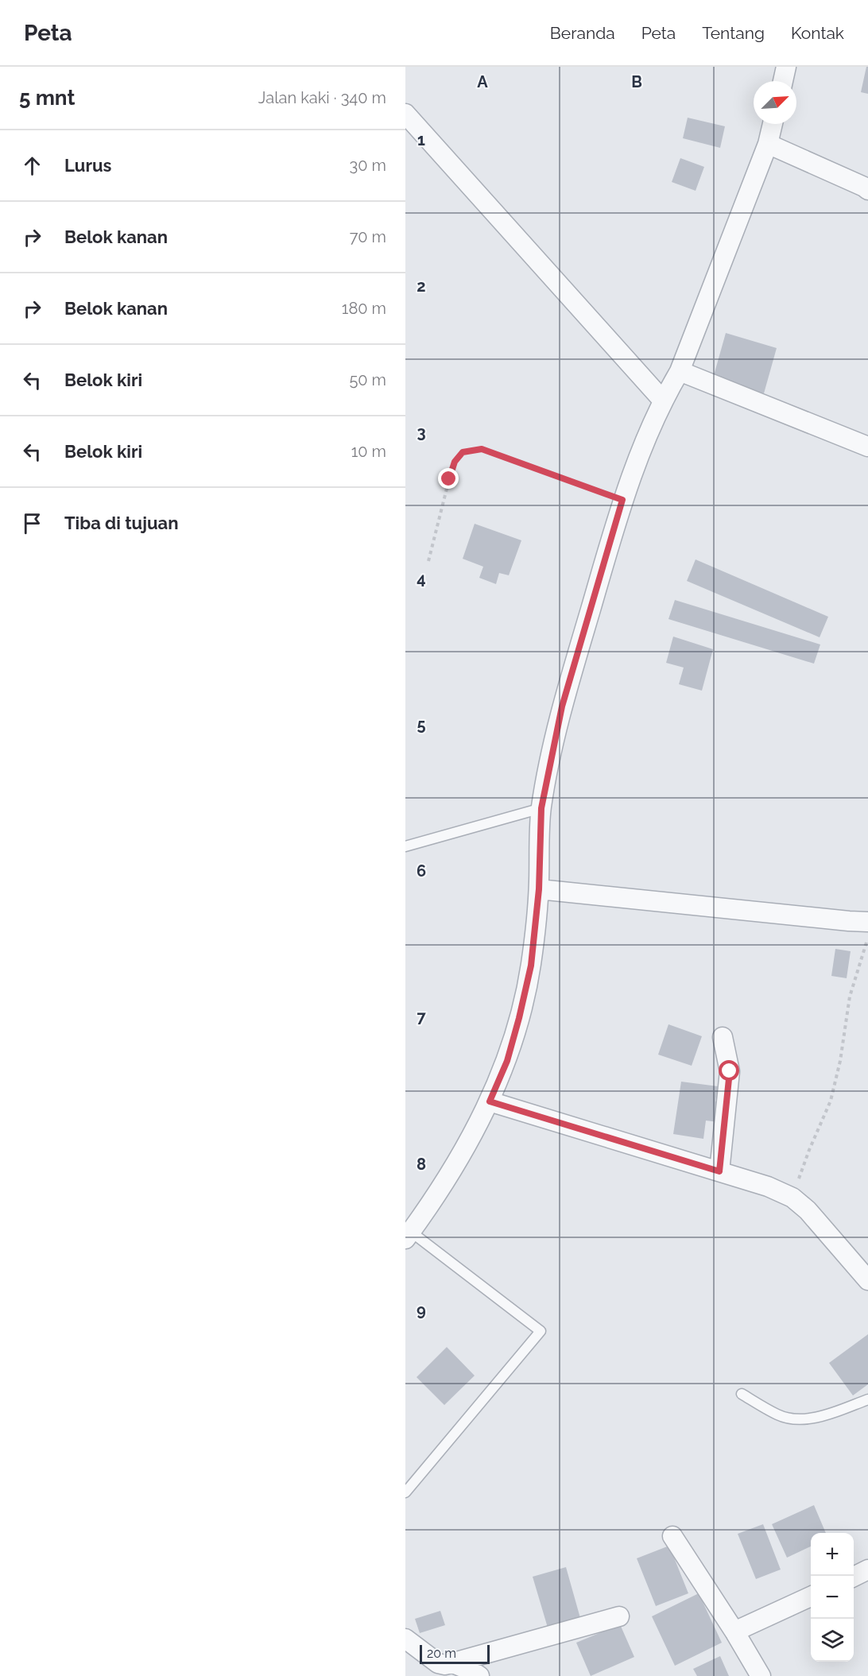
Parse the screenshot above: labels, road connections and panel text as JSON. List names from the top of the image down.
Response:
{
  "scale_bar": "20 m",
  "north": "top right",
  "page": {
    "header": "Peta",
    "nav": [
      "Beranda",
      "Peta",
      "Tentang",
      "Kontak"
    ],
    "heading": ["5 mnt", "Jalan kaki · 340 m"],
    "list": [
      ["Lurus", "30 m"],
      ["Belok kanan", "70 m"],
      ["Belok kanan", "180 m"],
      ["Belok kiri", "50 m"],
      ["Belok kiri", "10 m"],
      "Tiba di tujuan"
    ],
    "map_buttons": ["+", "−"],
    "scale": "20 m"
  },
  "grid": {
    "columns": ["A", "B"],
    "rows": [
      "1",
      "2",
      "3",
      "4",
      "5",
      "6",
      "7",
      "8",
      "9"
    ]
  }
}
